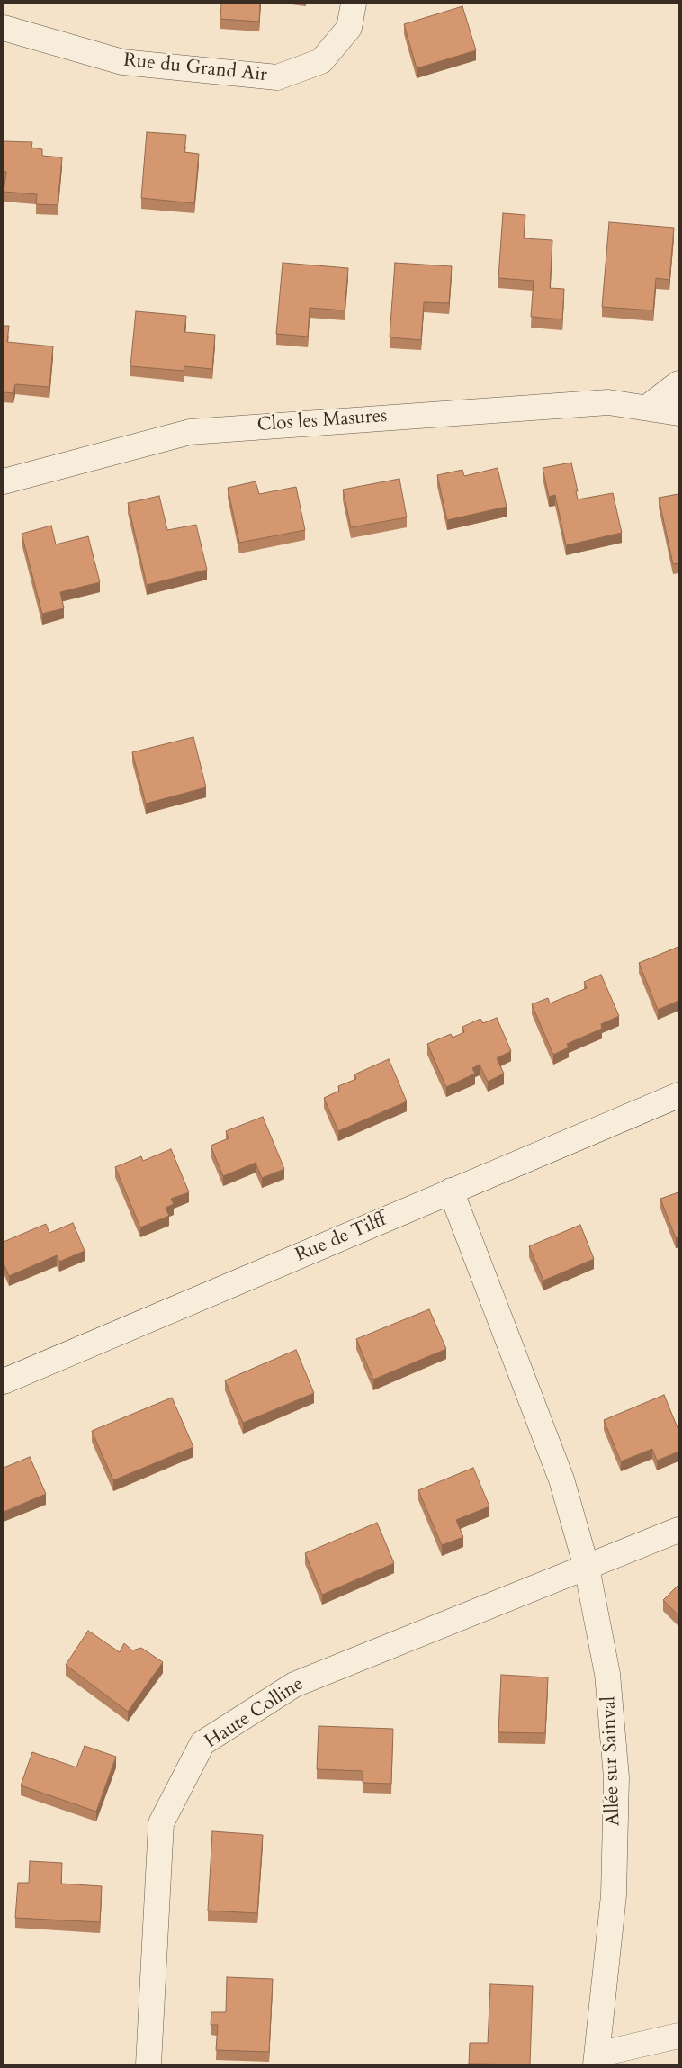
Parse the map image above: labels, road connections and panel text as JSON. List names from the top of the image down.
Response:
{
  "streets": {
    "street": [
      "Rue du Grand Air",
      "Clos les Masures",
      "Rue de Tilff",
      "Haute Colline",
      "Allée sur Sainval"
    ]
  },
  "crossings": [
    ["Rue de Tilff", "Allée sur Sainval"],
    ["Haute Colline", "Allée sur Sainval"]
  ]
}
